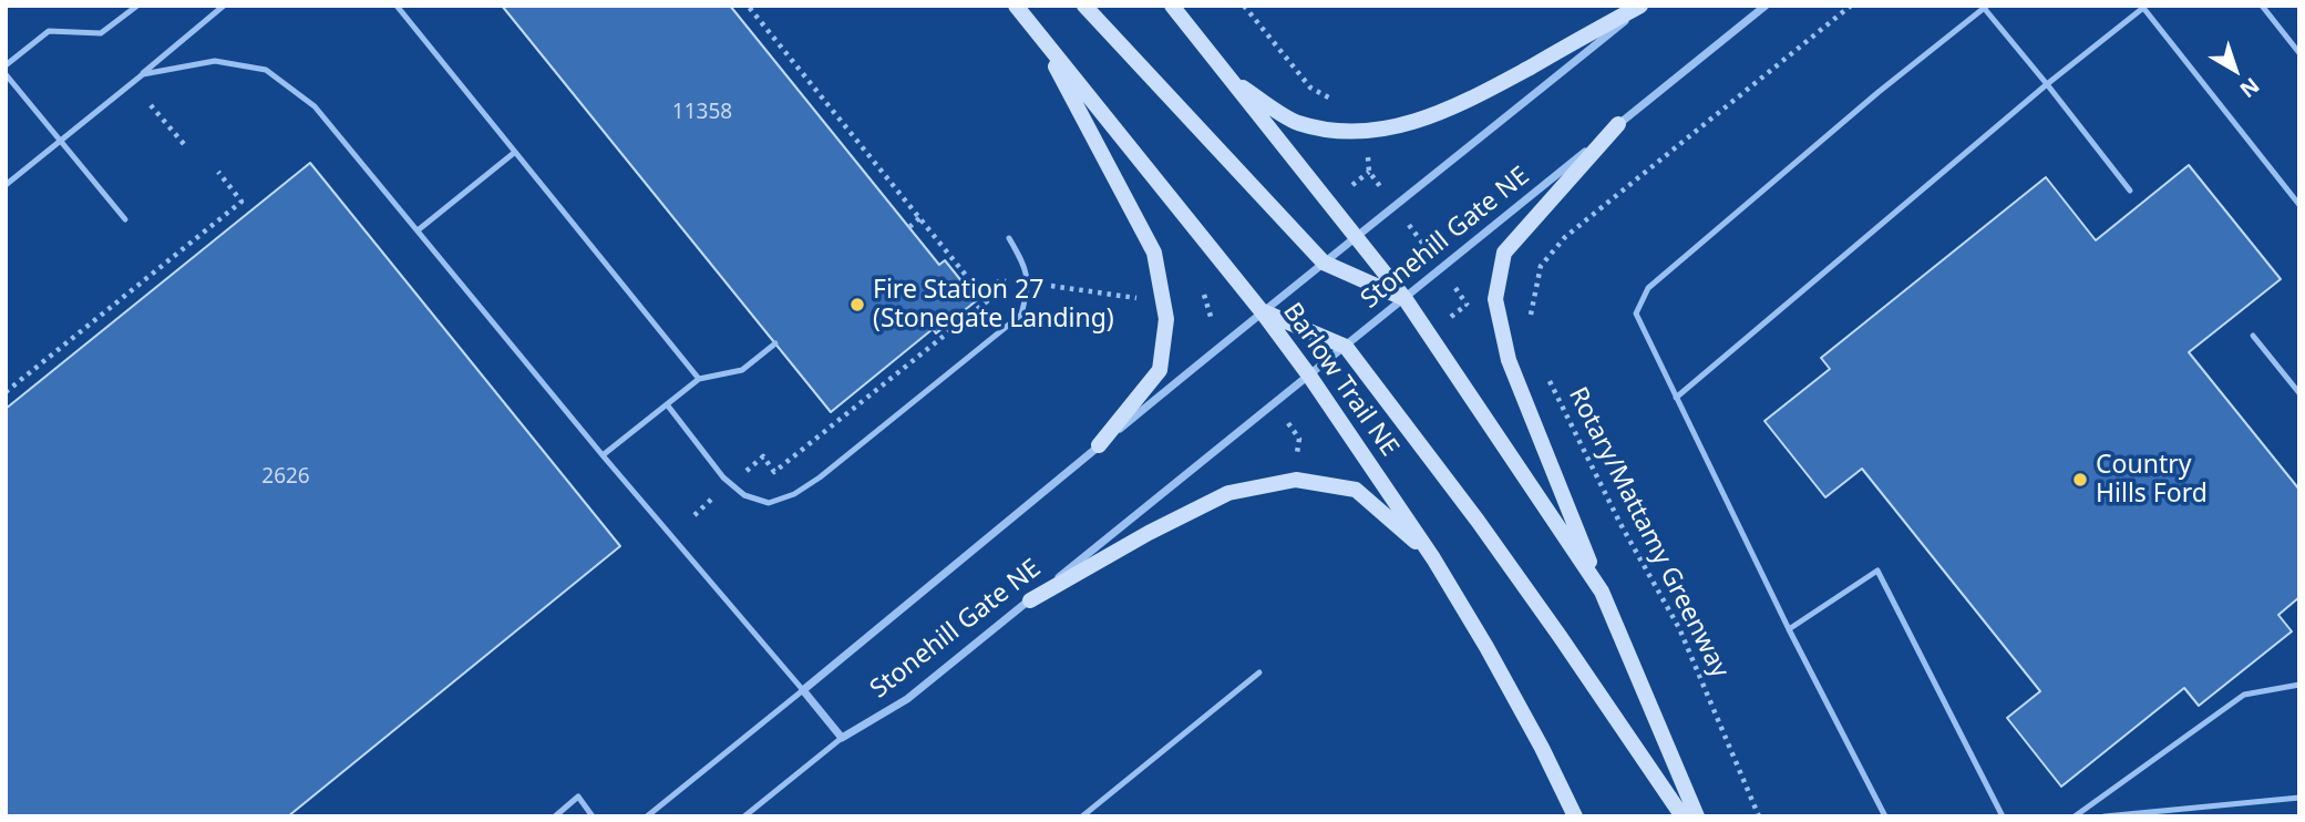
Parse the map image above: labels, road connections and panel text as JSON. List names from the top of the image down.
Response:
{
  "streets": {
    "main road": ["Barlow Trail NE"],
    "street": ["Stonehill Gate NE"],
    "path": ["Rotary/Mattamy Greenway"]
  },
  "crossings": [
    ["Stonehill Gate NE", "Barlow Trail NE"]
  ],
  "places": ["Fire Station 27 (Stonegate Landing)", "Country Hills Ford"],
  "house_numbers": ["11358", "2626"],
  "north": "bottom right"
}
